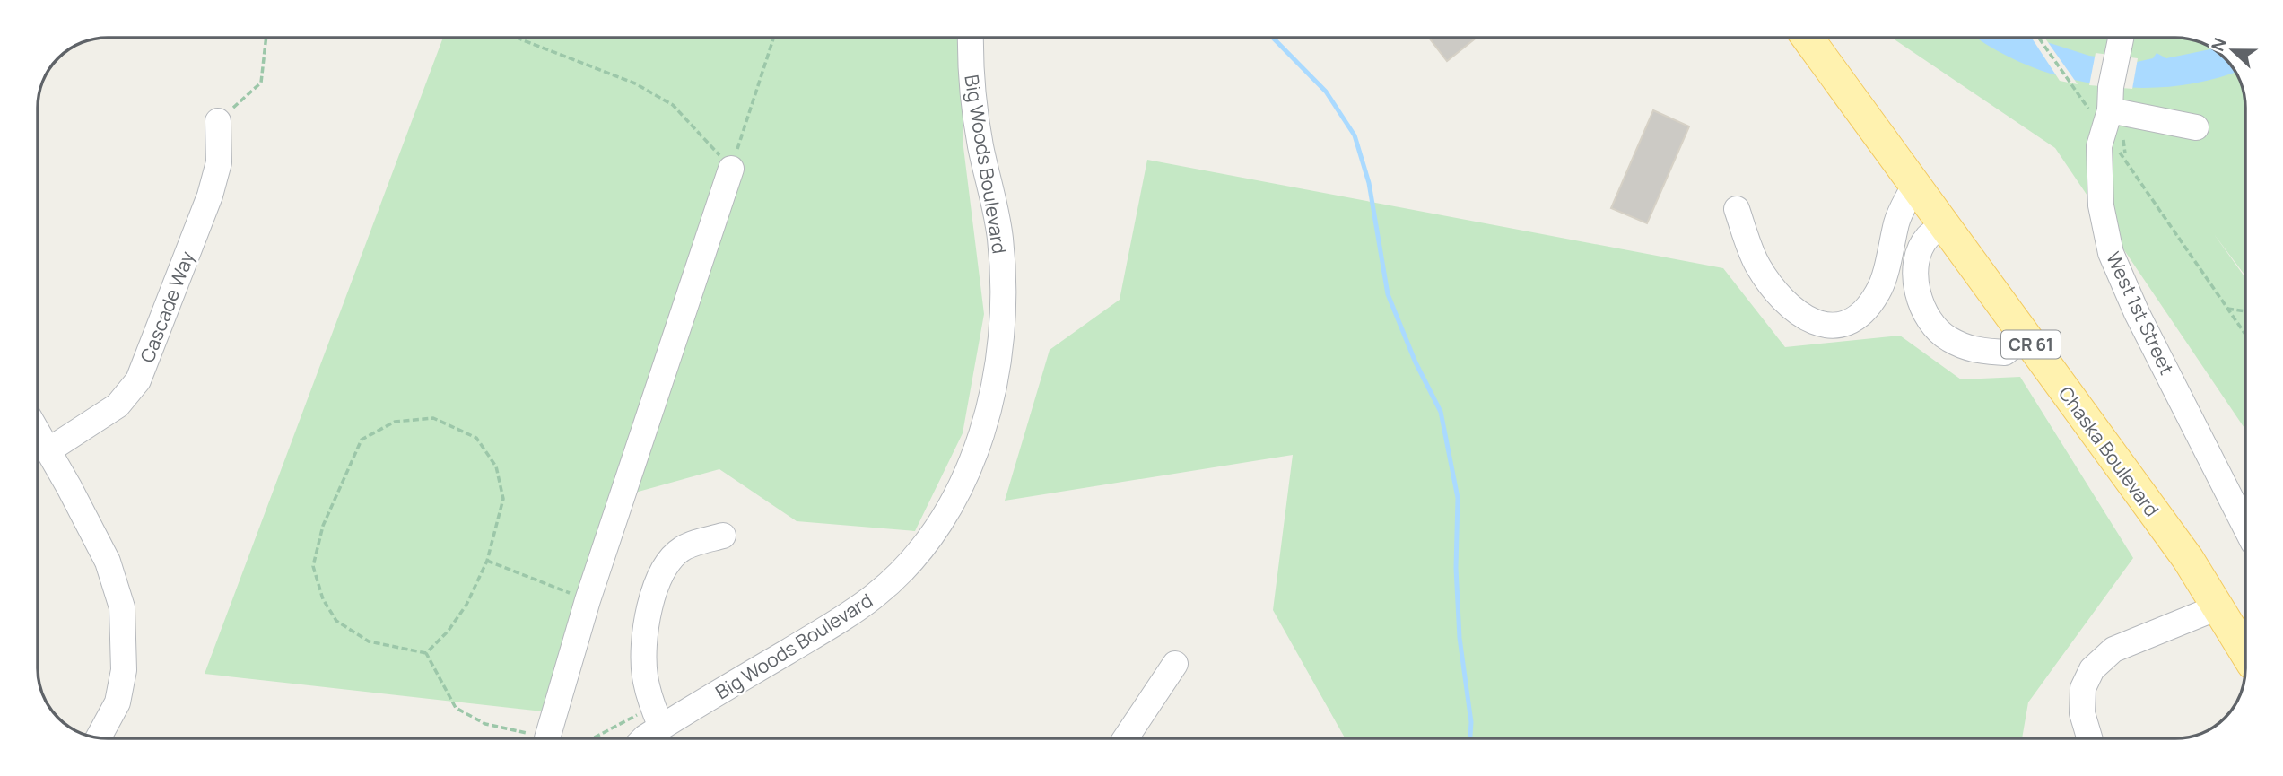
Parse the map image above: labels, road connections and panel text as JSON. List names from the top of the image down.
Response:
{
  "streets": {
    "main road": ["CR 61", "Chaska Boulevard"],
    "street": ["Big Woods Boulevard", "Cascade Way", "West 1st Street"]
  },
  "north": "left"
}
